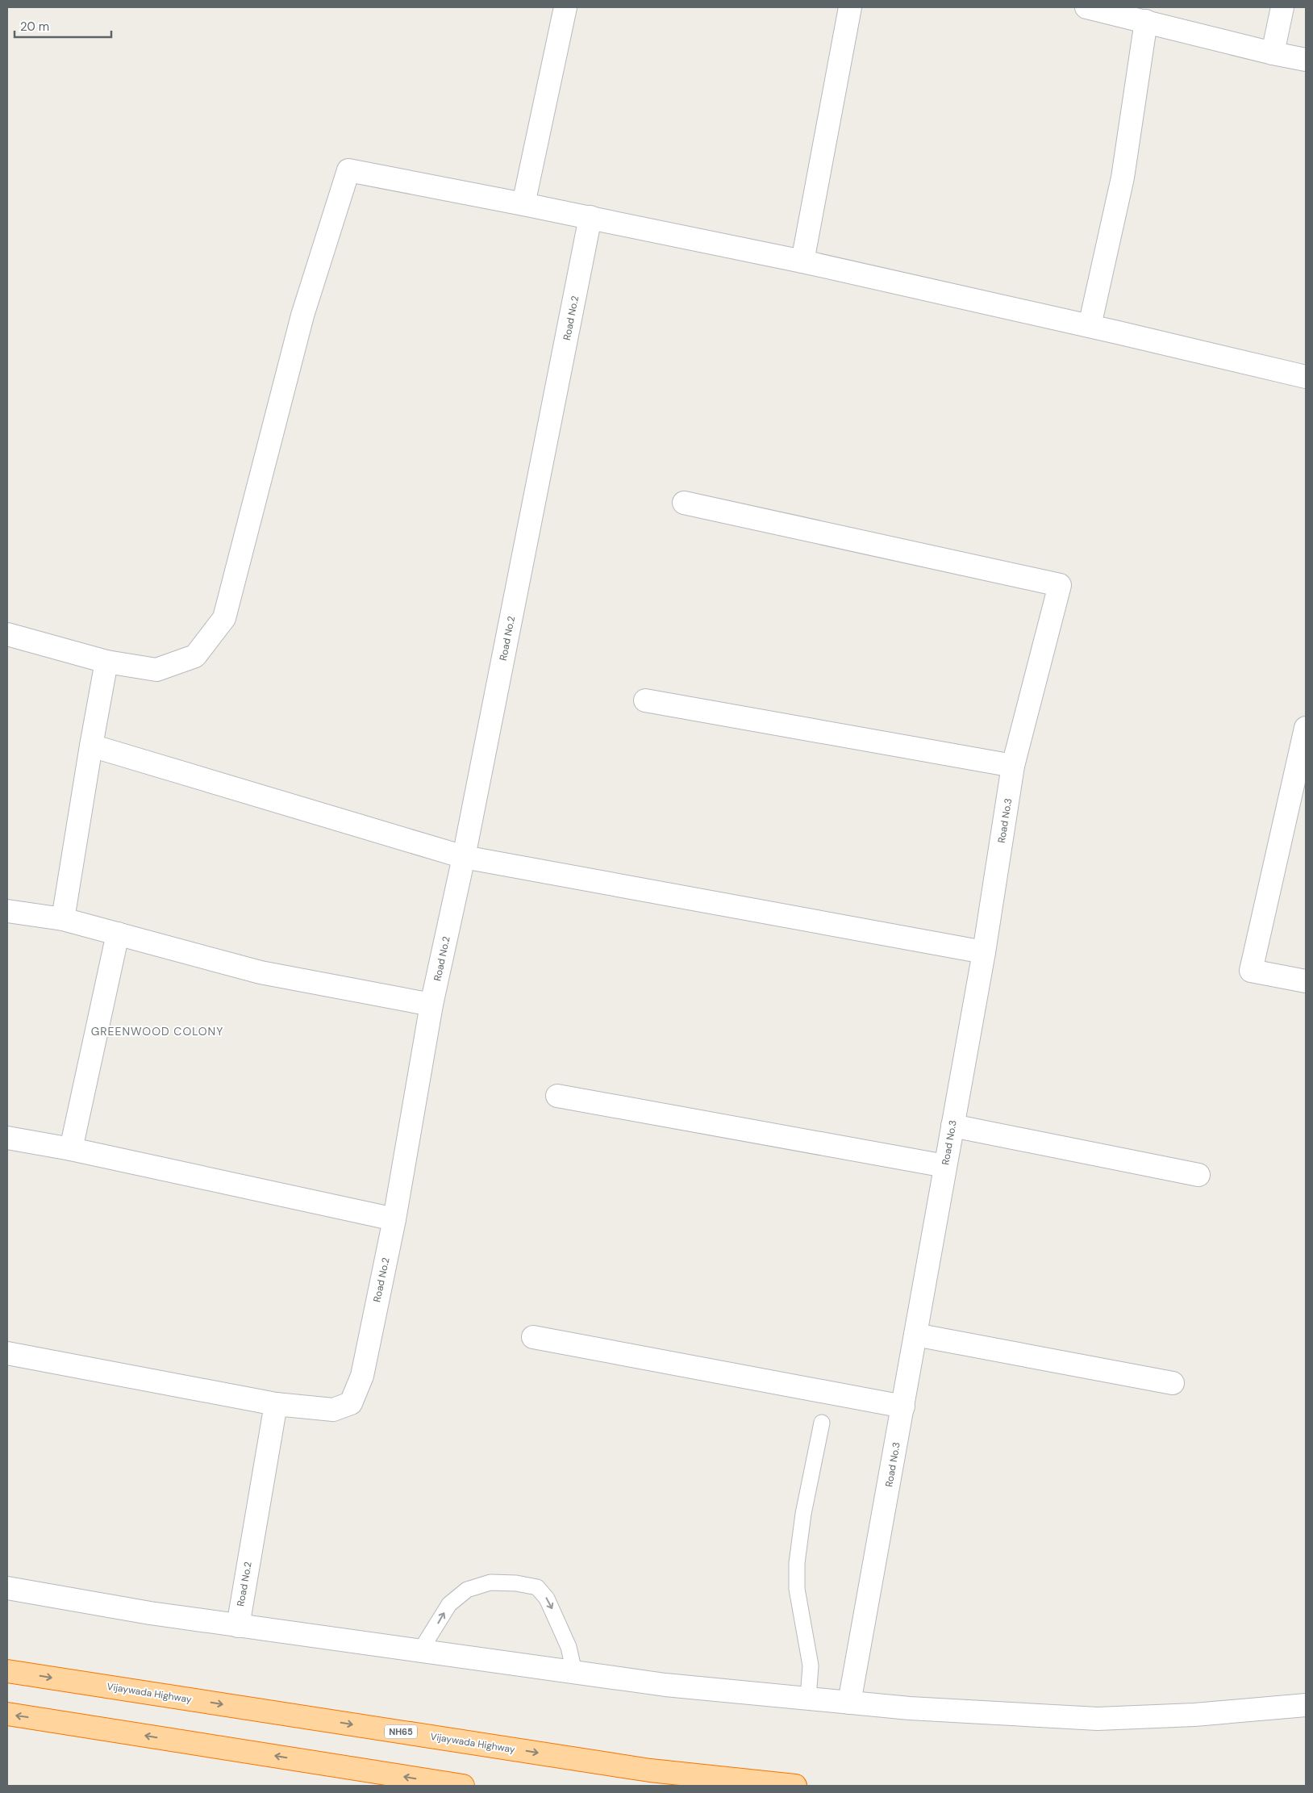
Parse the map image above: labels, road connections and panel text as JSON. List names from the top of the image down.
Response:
{
  "streets": {
    "highway": ["Vijaywada Highway", "NH65"],
    "street": ["Road No.2", "Road No.3"]
  },
  "districts": ["GREENWOOD COLONY"],
  "scale_bar": "20 m"
}
